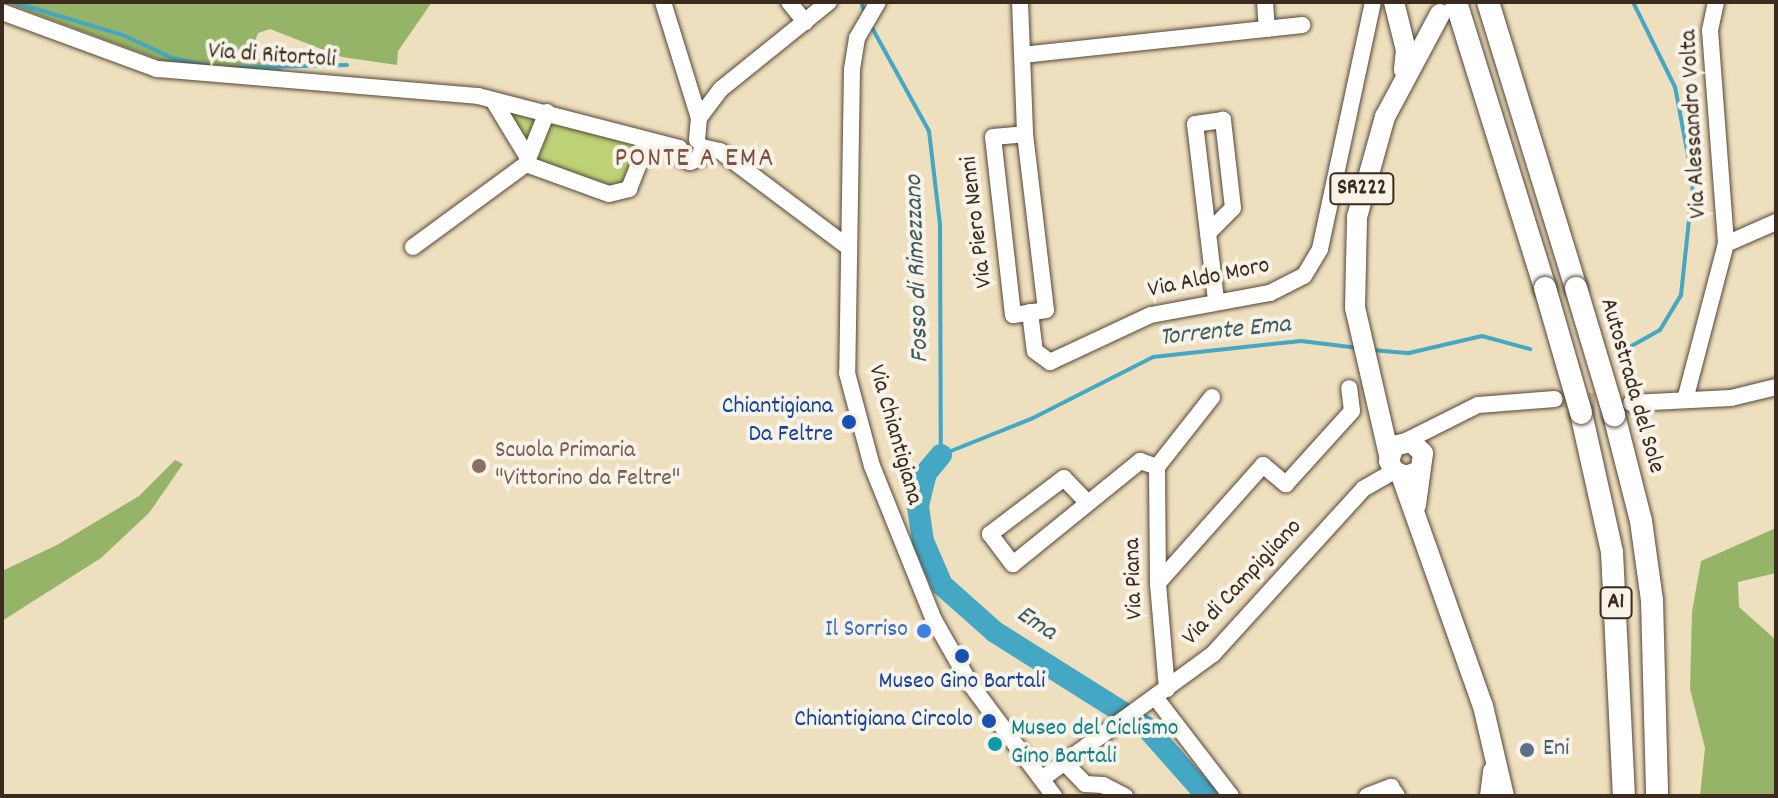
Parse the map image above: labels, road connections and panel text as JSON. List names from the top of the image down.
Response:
{
  "streets": {
    "highway": ["Autostrada del Sole", "A1"],
    "main road": ["SR222"],
    "street": [
      "Via di Ritortoli",
      "Via Alessandro Volta",
      "Via Piero Nenni",
      "Via Aldo Moro",
      "Via Chiantigiana",
      "Via Piana",
      "Via di Campigliano"
    ]
  },
  "crossings": [
    ["SR222", "Via di Campigliano"],
    ["SR222", "A1"],
    ["Via Piero Nenni", "Via Aldo Moro"],
    ["Via Chiantigiana", "Via di Campigliano"],
    ["Via Piana", "Via di Campigliano"]
  ],
  "districts": ["PONTE A EMA"],
  "water": ["Fosso di Rimezzano", "Torrente Ema", "Ema"],
  "places": [
    "Chiantigiana Da Feltre",
    "Scuola Primaria \"Vittorino da Feltre\"",
    "Il Sorriso",
    "Museo Gino Bartali",
    "Chiantigiana Circolo",
    "Museo del Ciclismo Gino Bartali",
    "Eni"
  ]
}
